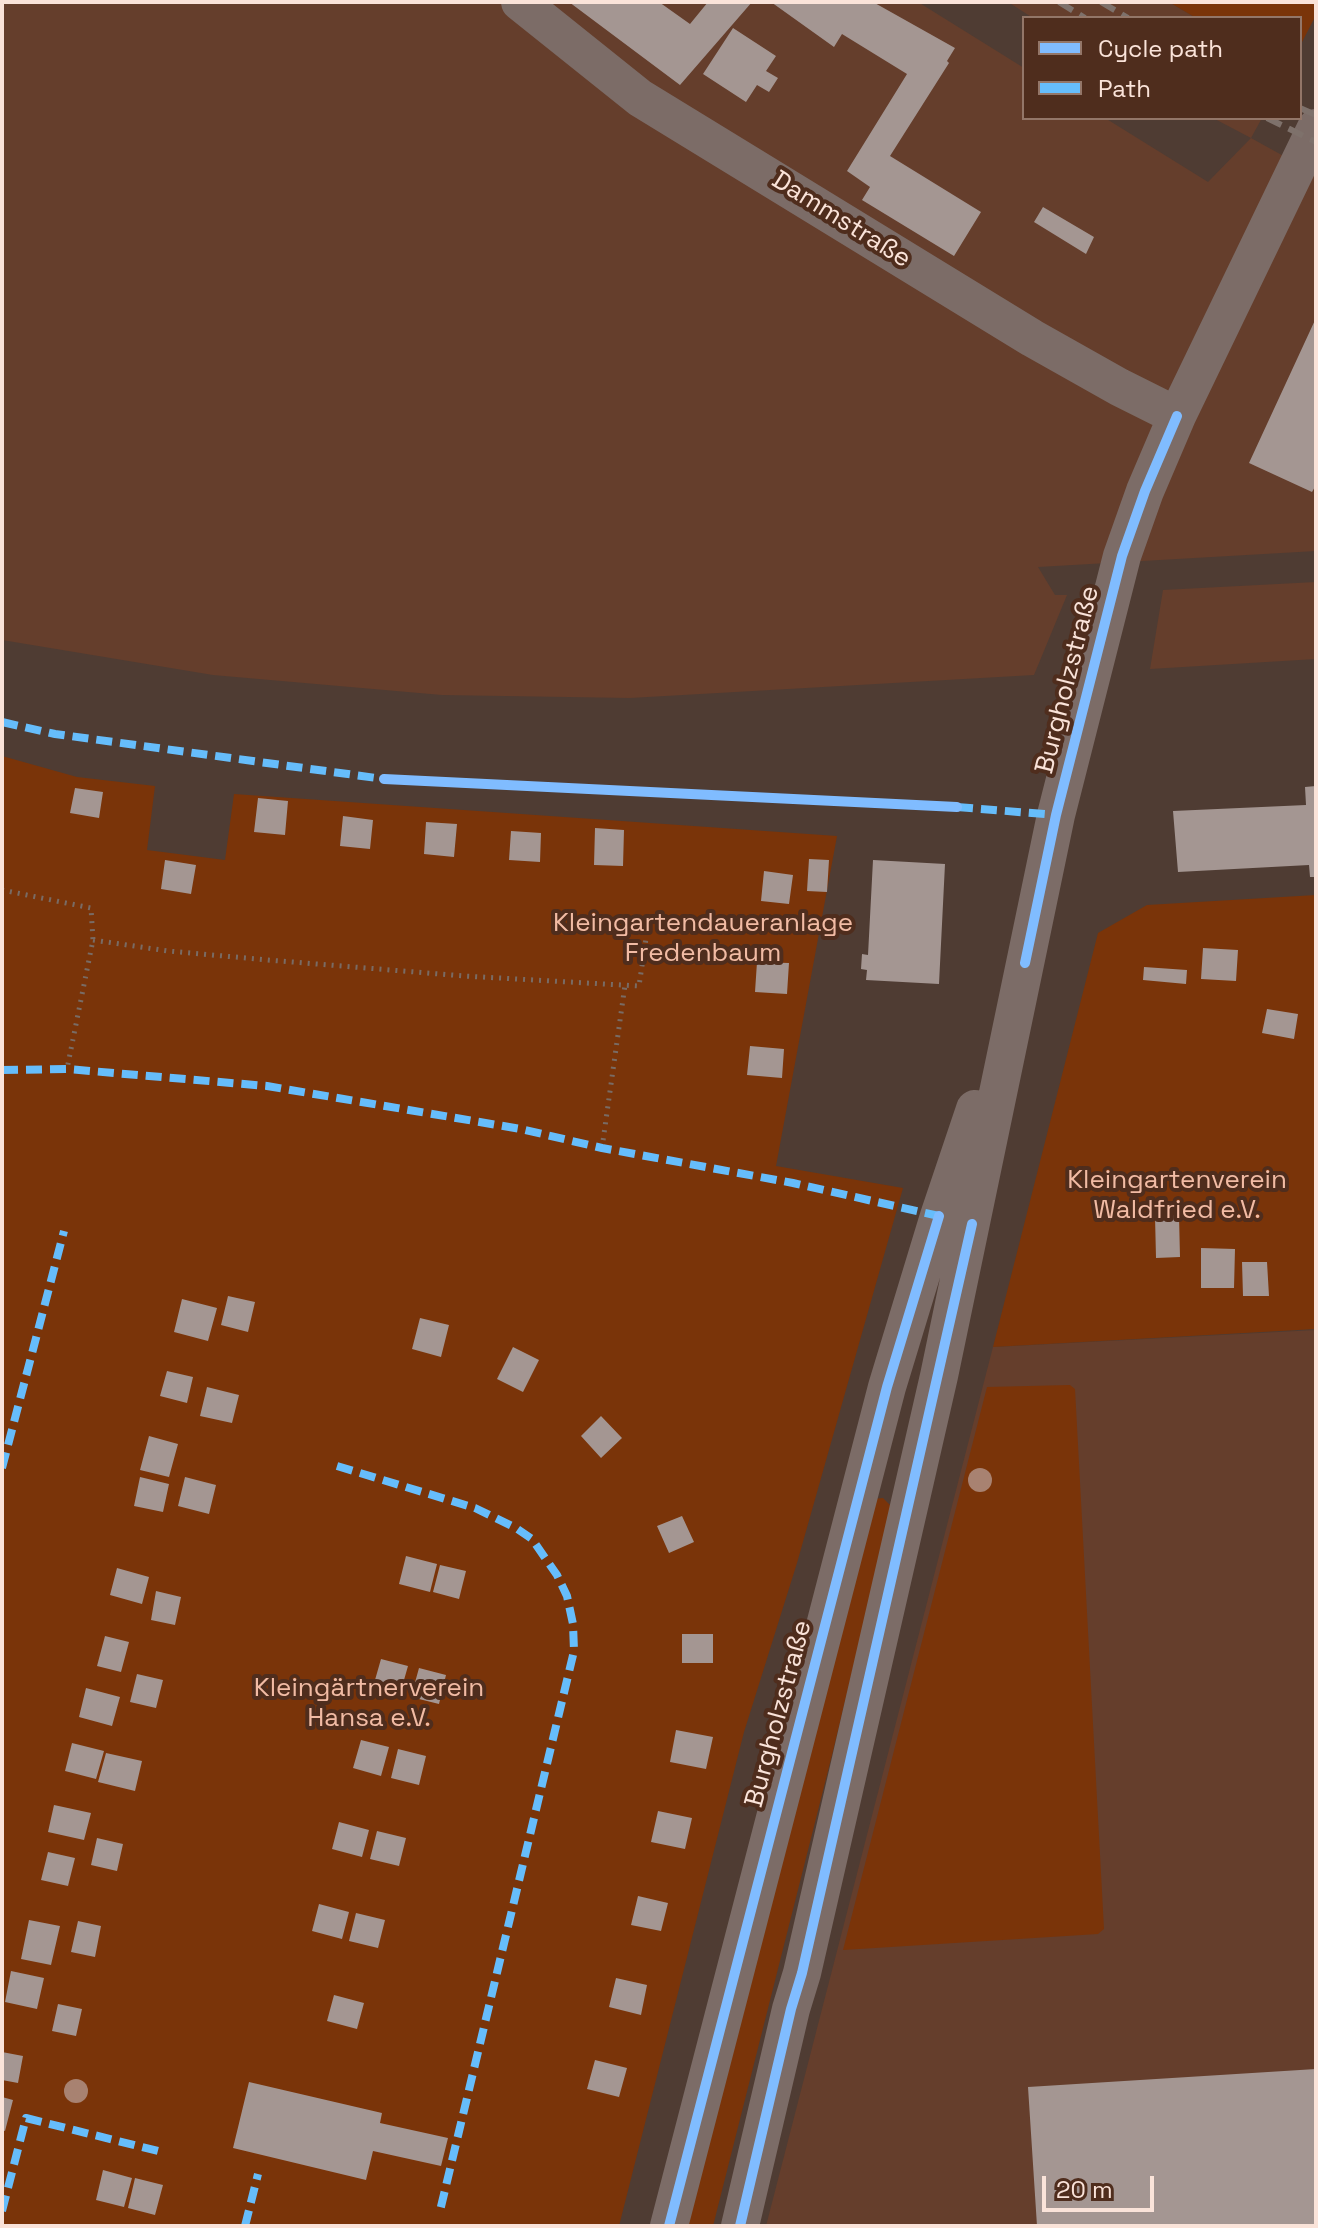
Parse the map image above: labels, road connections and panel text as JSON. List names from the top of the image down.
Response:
{
  "streets": {
    "street": ["Dammstraße", "Burgholzstraße"]
  },
  "crossings": [
    ["Dammstraße", "Burgholzstraße"]
  ],
  "parks": ["Kleingartendaueranlage Fredenbaum", "Kleingartenverein Waldfried e.V.", "Kleingärtnerverein Hansa e.V."],
  "legend": ["Cycle path", "Path"],
  "scale_bar": "20 m"
}
